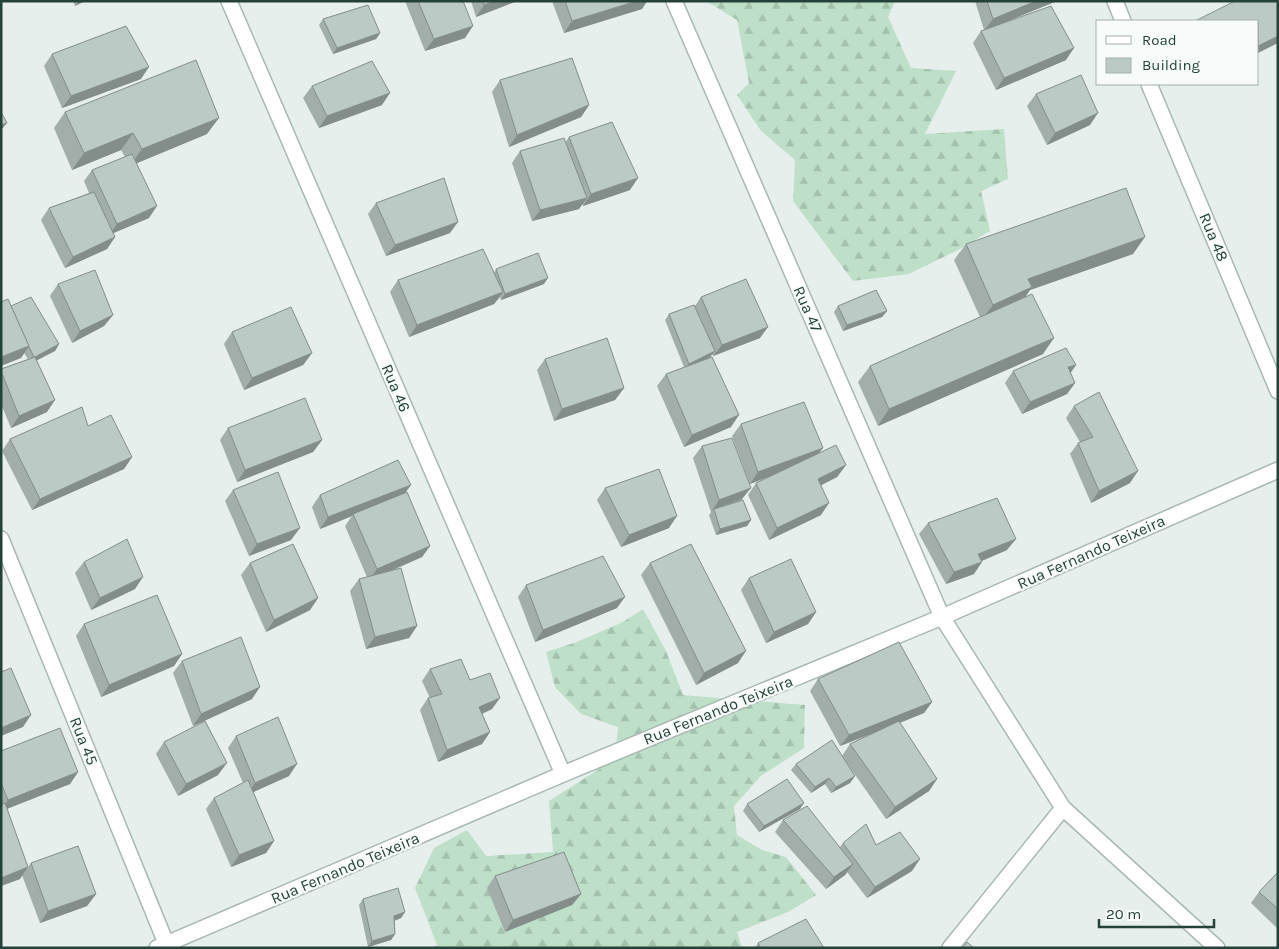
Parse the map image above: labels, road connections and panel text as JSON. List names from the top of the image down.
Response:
{
  "streets": {
    "street": [
      "Rua 48",
      "Rua 47",
      "Rua 46",
      "Rua Fernando Teixeira",
      "Rua 45"
    ]
  },
  "crossings": [
    ["Rua 47", "Rua Fernando Teixeira"],
    ["Rua 46", "Rua Fernando Teixeira"],
    ["Rua Fernando Teixeira", "Rua 45"]
  ],
  "legend": ["Road", "Building"],
  "scale_bar": "20 m"
}
